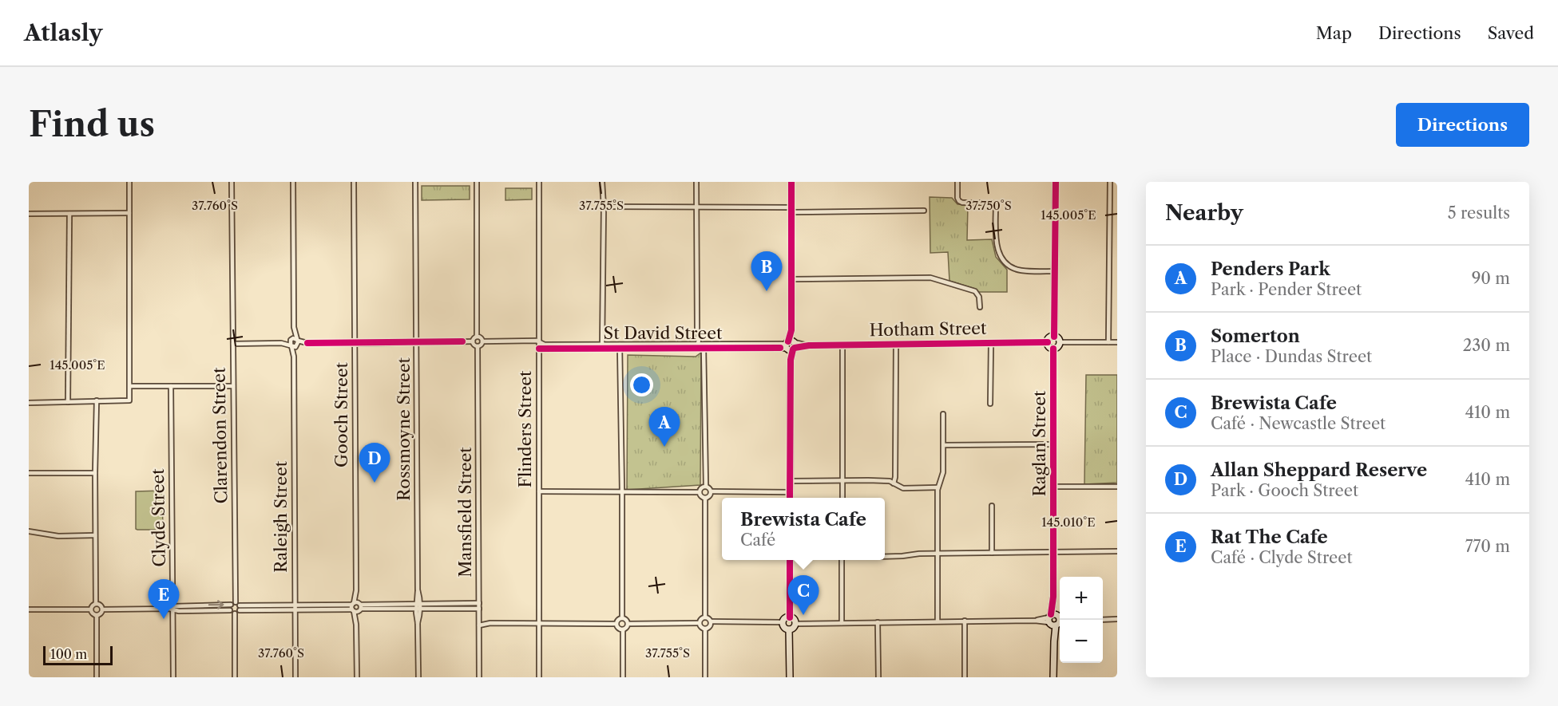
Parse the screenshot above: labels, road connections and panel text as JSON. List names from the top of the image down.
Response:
{
  "streets": {
    "street": [
      "Hotham Street",
      "St David Street",
      "Gooch Street",
      "Rossmoyne Street",
      "Flinders Street",
      "Clarendon Street",
      "Raglan Street",
      "Mansfield Street",
      "Raleigh Street",
      "Clyde Street"
    ]
  },
  "crossings": [
    ["Hotham Street", "St David Street"],
    ["Hotham Street", "Raglan Street"],
    ["St David Street", "Flinders Street"],
    ["St David Street", "Mansfield Street"]
  ],
  "scale_bar": "100 m",
  "page": {
    "header": "Atlasly",
    "nav": ["Map", "Directions", "Saved"],
    "buttons": "Directions",
    "title": "Find us",
    "heading": ["Nearby", "5 results"],
    "list": [
      {
        "mark": "A",
        "name": "Penders Park",
        "note": "Park · Pender Street",
        "value": "90 m"
      },
      {
        "mark": "B",
        "name": "Somerton",
        "note": "Place · Dundas Street",
        "value": "230 m"
      },
      {
        "mark": "C",
        "name": "Brewista Cafe",
        "note": "Café · Newcastle Street",
        "value": "410 m"
      },
      {
        "mark": "D",
        "name": "Allan Sheppard Reserve",
        "note": "Park · Gooch Street",
        "value": "410 m"
      },
      {
        "mark": "E",
        "name": "Rat The Cafe",
        "note": "Café · Clyde Street",
        "value": "770 m"
      }
    ],
    "pins": [
      "B",
      "A",
      "D",
      "C",
      "E"
    ],
    "popup": ["Brewista Cafe", "Café"],
    "map_buttons": ["+", "−"],
    "scale": "100 m"
  },
  "coordinates": [
    "37.760°S",
    "37.755°S",
    "37.750°S",
    "145.005°E",
    "145.010°E"
  ]
}
